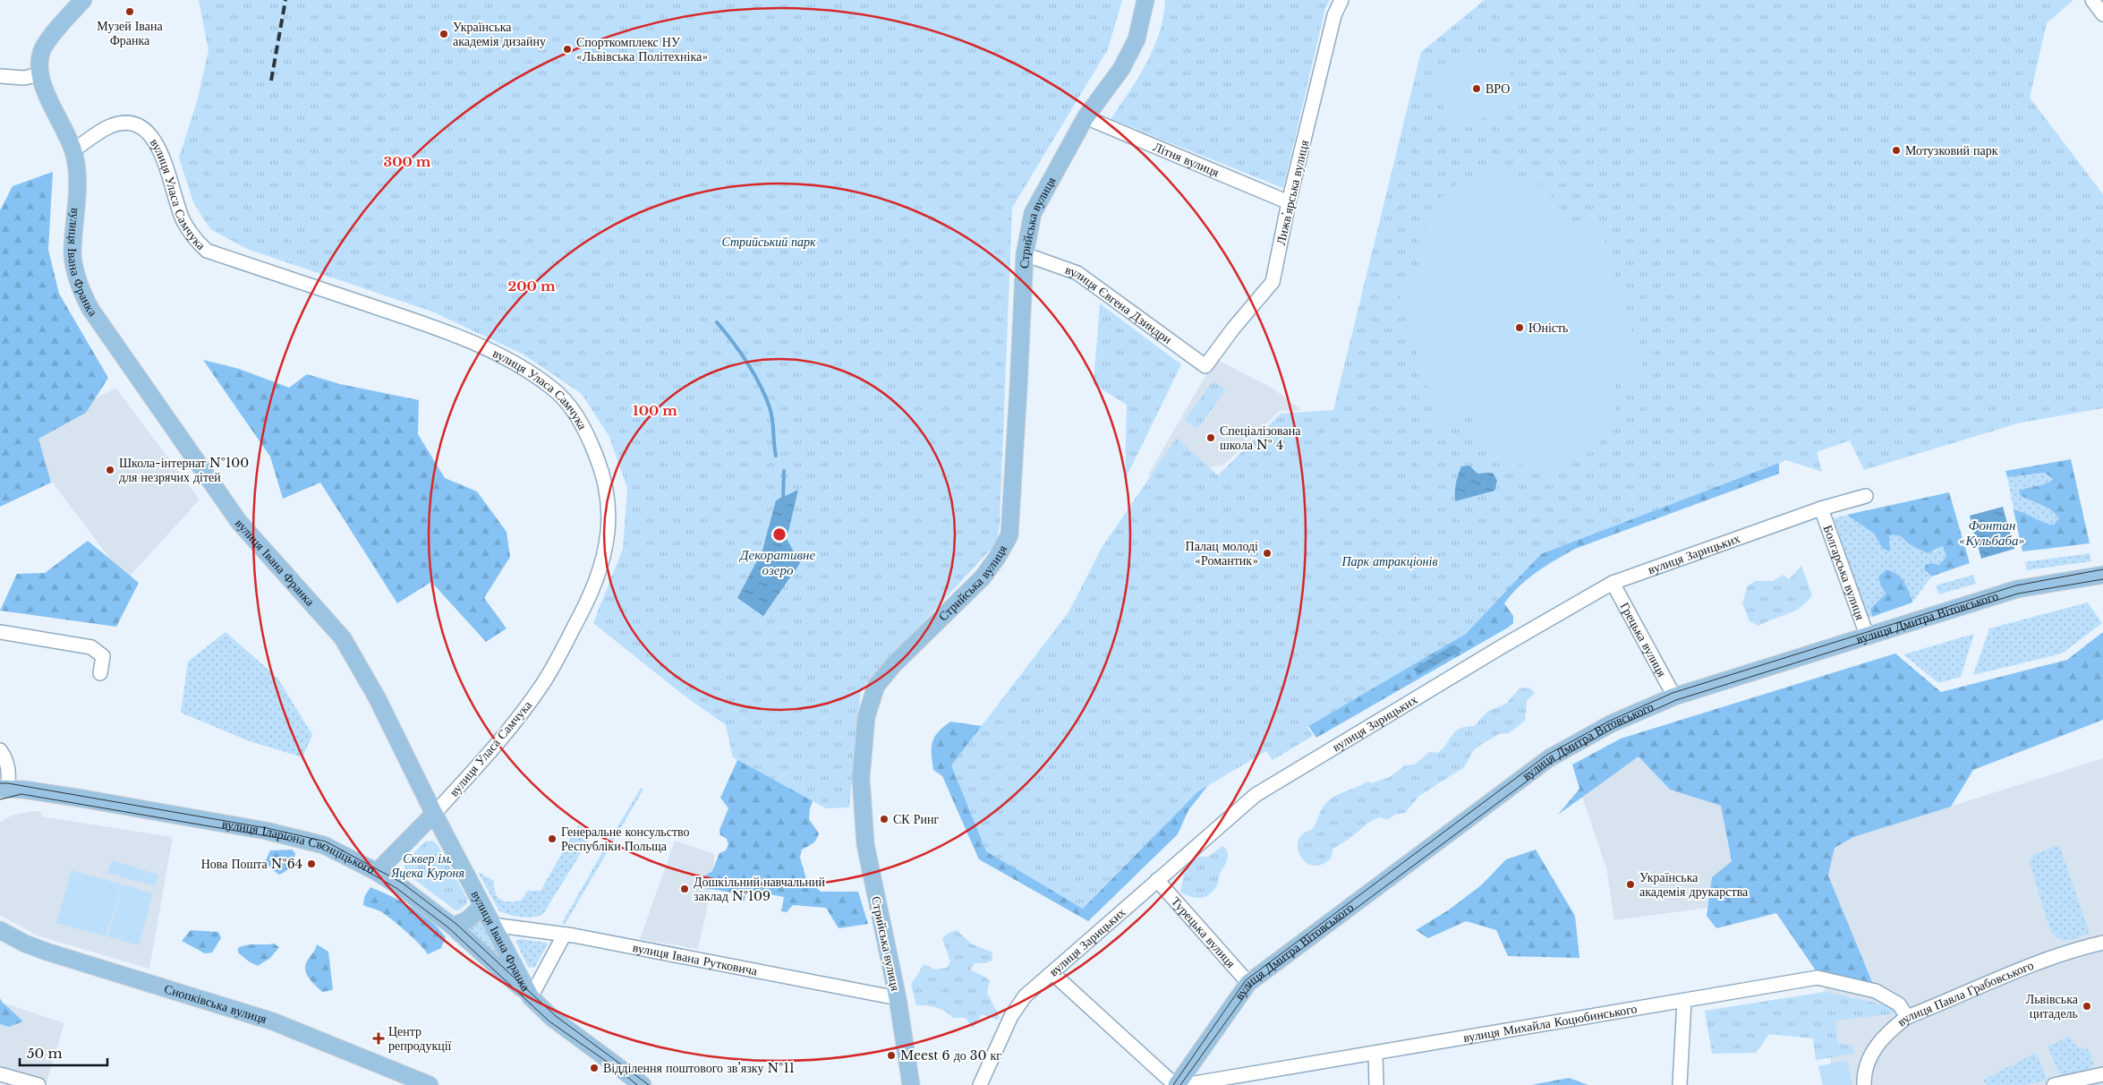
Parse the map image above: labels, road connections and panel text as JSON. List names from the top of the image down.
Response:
{
  "streets": {
    "main road": [
      "вулиця Уласа Самчука",
      "Стрийська вулиця",
      "вулиця Івана Франка",
      "вулиця Дмитра Вітовського",
      "вулиця Іларіона Свєнціцького",
      "Снопківська вулиця"
    ],
    "street": [
      "Літня вулиця",
      "Лижвʼярська вулиця",
      "вулиця Євгена Дзиндри",
      "вулиця Зарицьких",
      "Болгарська вулиця",
      "Грецька вулиця",
      "Турецька вулиця",
      "вулиця Івана Рутковича",
      "вулиця Павла Грабовського",
      "вулиця Михайла Коцюбинського"
    ]
  },
  "crossings": [
    ["Літня вулиця", "Лижвʼярська вулиця"],
    ["Літня вулиця", "Стрийська вулиця"],
    ["Лижвʼярська вулиця", "вулиця Євгена Дзиндри"],
    ["вулиця Уласа Самчука", "вулиця Івана Франка"],
    ["вулиця Уласа Самчука", "вулиця Іларіона Свєнціцького"],
    ["Стрийська вулиця", "вулиця Євгена Дзиндри"],
    ["Стрийська вулиця", "вулиця Івана Рутковича"],
    ["вулиця Івана Франка", "вулиця Іларіона Свєнціцького"],
    ["вулиця Івана Франка", "вулиця Івана Рутковича"],
    ["вулиця Зарицьких", "Болгарська вулиця"],
    ["вулиця Зарицьких", "Грецька вулиця"],
    ["вулиця Зарицьких", "Турецька вулиця"],
    ["Болгарська вулиця", "вулиця Дмитра Вітовського"],
    ["вулиця Дмитра Вітовського", "Грецька вулиця"],
    ["вулиця Дмитра Вітовського", "Турецька вулиця"],
    ["вулиця Павла Грабовського", "вулиця Михайла Коцюбинського"]
  ],
  "water": ["Фонтан «Кульбаба»", "Декоративне озеро"],
  "parks": ["Стрийський парк", "Парк атракціонів", "Сквер ім. Яцека Куроня"],
  "places": {
    "other": [
      "Музей Івана Франка",
      "Українська академія дизайну",
      "Спорткомплекс НУ «Львівська Політехніка»",
      "ВРО",
      "Мотузковий парк",
      "Юність",
      "Спеціалізована школа № 4",
      "Школа-інтернат №100 для незрячих дітей",
      "Палац молоді «Романтик»",
      "СК Ринг",
      "Генеральне консульство Республіки Польща",
      "Нова Пошта №64",
      "Українська академія друкарства",
      "Дошкільний навчальний заклад №109",
      "Львівська цитадель",
      "Meest 6 до 30 кг",
      "Відділення поштового зв’язку №11"
    ],
    "health": ["Центр репродукції"]
  },
  "scale_bar": "50 m",
  "rings": ["300 m", "200 m", "100 m"]
}
